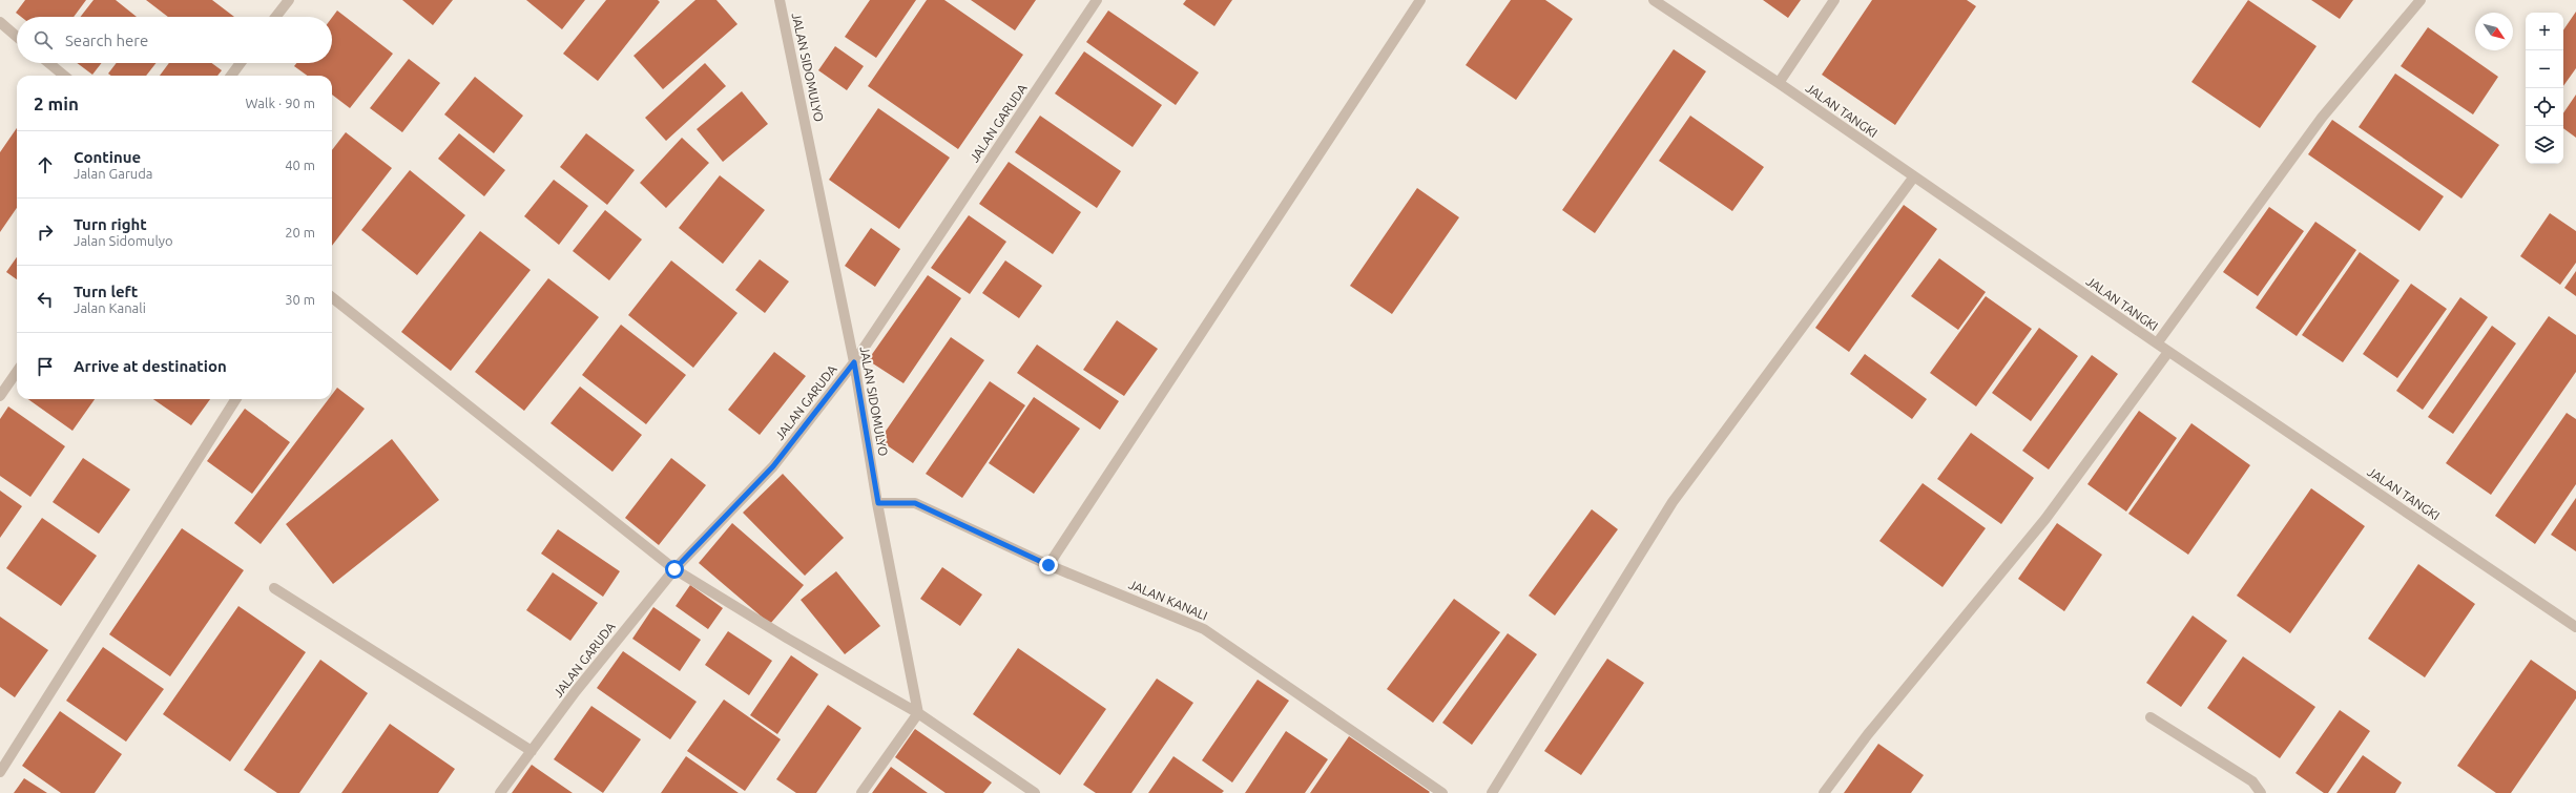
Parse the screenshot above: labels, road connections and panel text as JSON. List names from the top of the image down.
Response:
{
  "streets": {
    "street": [
      "JALAN SIDOMULYO",
      "JALAN TANGKI",
      "JALAN GARUDA",
      "JALAN KANALI"
    ]
  },
  "crossings": [
    ["JALAN SIDOMULYO", "JALAN GARUDA"],
    ["JALAN SIDOMULYO", "JALAN KANALI"]
  ],
  "north": "bottom right",
  "page": {
    "map_buttons": ["+", "−"],
    "search": "Search here",
    "heading": ["2 min", "Walk · 90 m"],
    "list": [
      ["Continue", "Jalan Garuda", "40 m"],
      ["Turn right", "Jalan Sidomulyo", "20 m"],
      ["Turn left", "Jalan Kanali", "30 m"],
      "Arrive at destination"
    ]
  }
}
